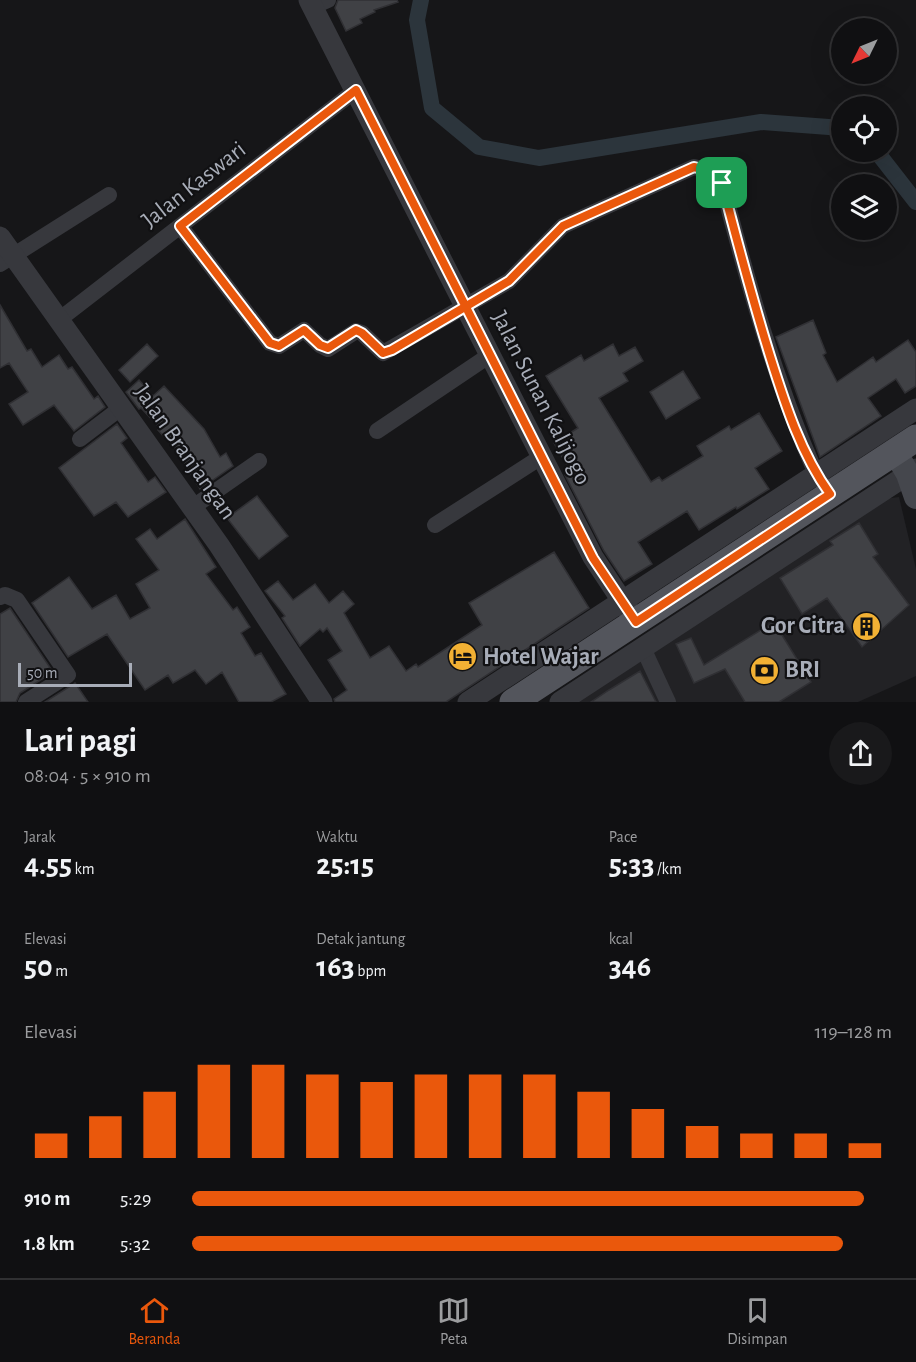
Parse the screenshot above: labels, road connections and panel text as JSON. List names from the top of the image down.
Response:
{
  "streets": {
    "street": ["Jalan Kaswari", "Jalan Sunan Kalijogo", "Jalan Branjangan"]
  },
  "crossings": [
    ["Jalan Kaswari", "Jalan Sunan Kalijogo"],
    ["Jalan Kaswari", "Jalan Branjangan"]
  ],
  "places": {
    "building": ["Gor Citra"],
    "hotel": ["Hotel Wajar"],
    "bank": ["BRI"]
  },
  "scale_bar": "50 m",
  "north": "bottom left",
  "page": {
    "scale": "50 m",
    "heading": ["Lari pagi", "08:04 · 5 × 910 m"],
    "stats": [
      ["Jarak", "4.55 km"],
      ["Waktu", "25:15"],
      ["Pace", "5:33 /km"],
      ["Elevasi", "50 m"],
      ["Detak jantung", "163 bpm"],
      ["kcal", "346"]
    ],
    "chart": ["Elevasi", "119–128 m"],
    "list": [
      {
        "name": "910 m",
        "note": "5:29"
      },
      {
        "name": "1.8 km",
        "note": "5:32"
      }
    ],
    "tabs": ["Beranda", "Peta", "Disimpan"]
  }
}
